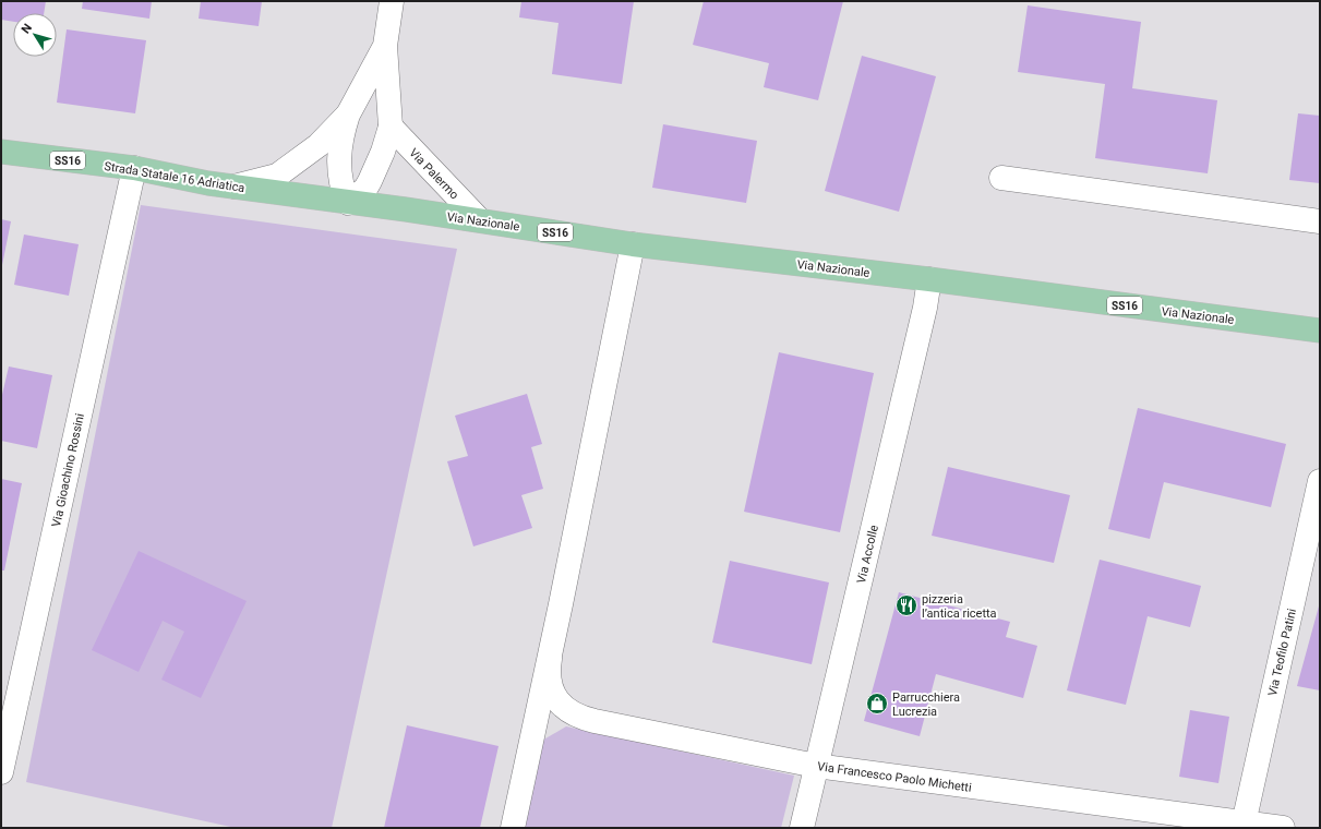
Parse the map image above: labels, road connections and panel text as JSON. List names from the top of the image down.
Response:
{
  "streets": {
    "main road": ["SS16", "Strada Statale 16 Adriatica", "Via Nazionale"],
    "street": [
      "Via Palermo",
      "Via Gioachino Rossini",
      "Via Accolle",
      "Via Teofilo Patini",
      "Via Francesco Paolo Michetti"
    ]
  },
  "crossings": [
    ["Via Palermo", "Via Nazionale"],
    ["Strada Statale 16 Adriatica", "Via Nazionale"],
    ["Strada Statale 16 Adriatica", "Via Gioachino Rossini"],
    ["Via Nazionale", "Via Accolle"],
    ["Via Accolle", "Via Francesco Paolo Michetti"],
    ["Via Teofilo Patini", "Via Francesco Paolo Michetti"]
  ],
  "places": {
    "restaurant": ["pizzeria l’antica ricetta"],
    "shop": ["Parrucchiera Lucrezia"]
  },
  "north": "top left"
}
